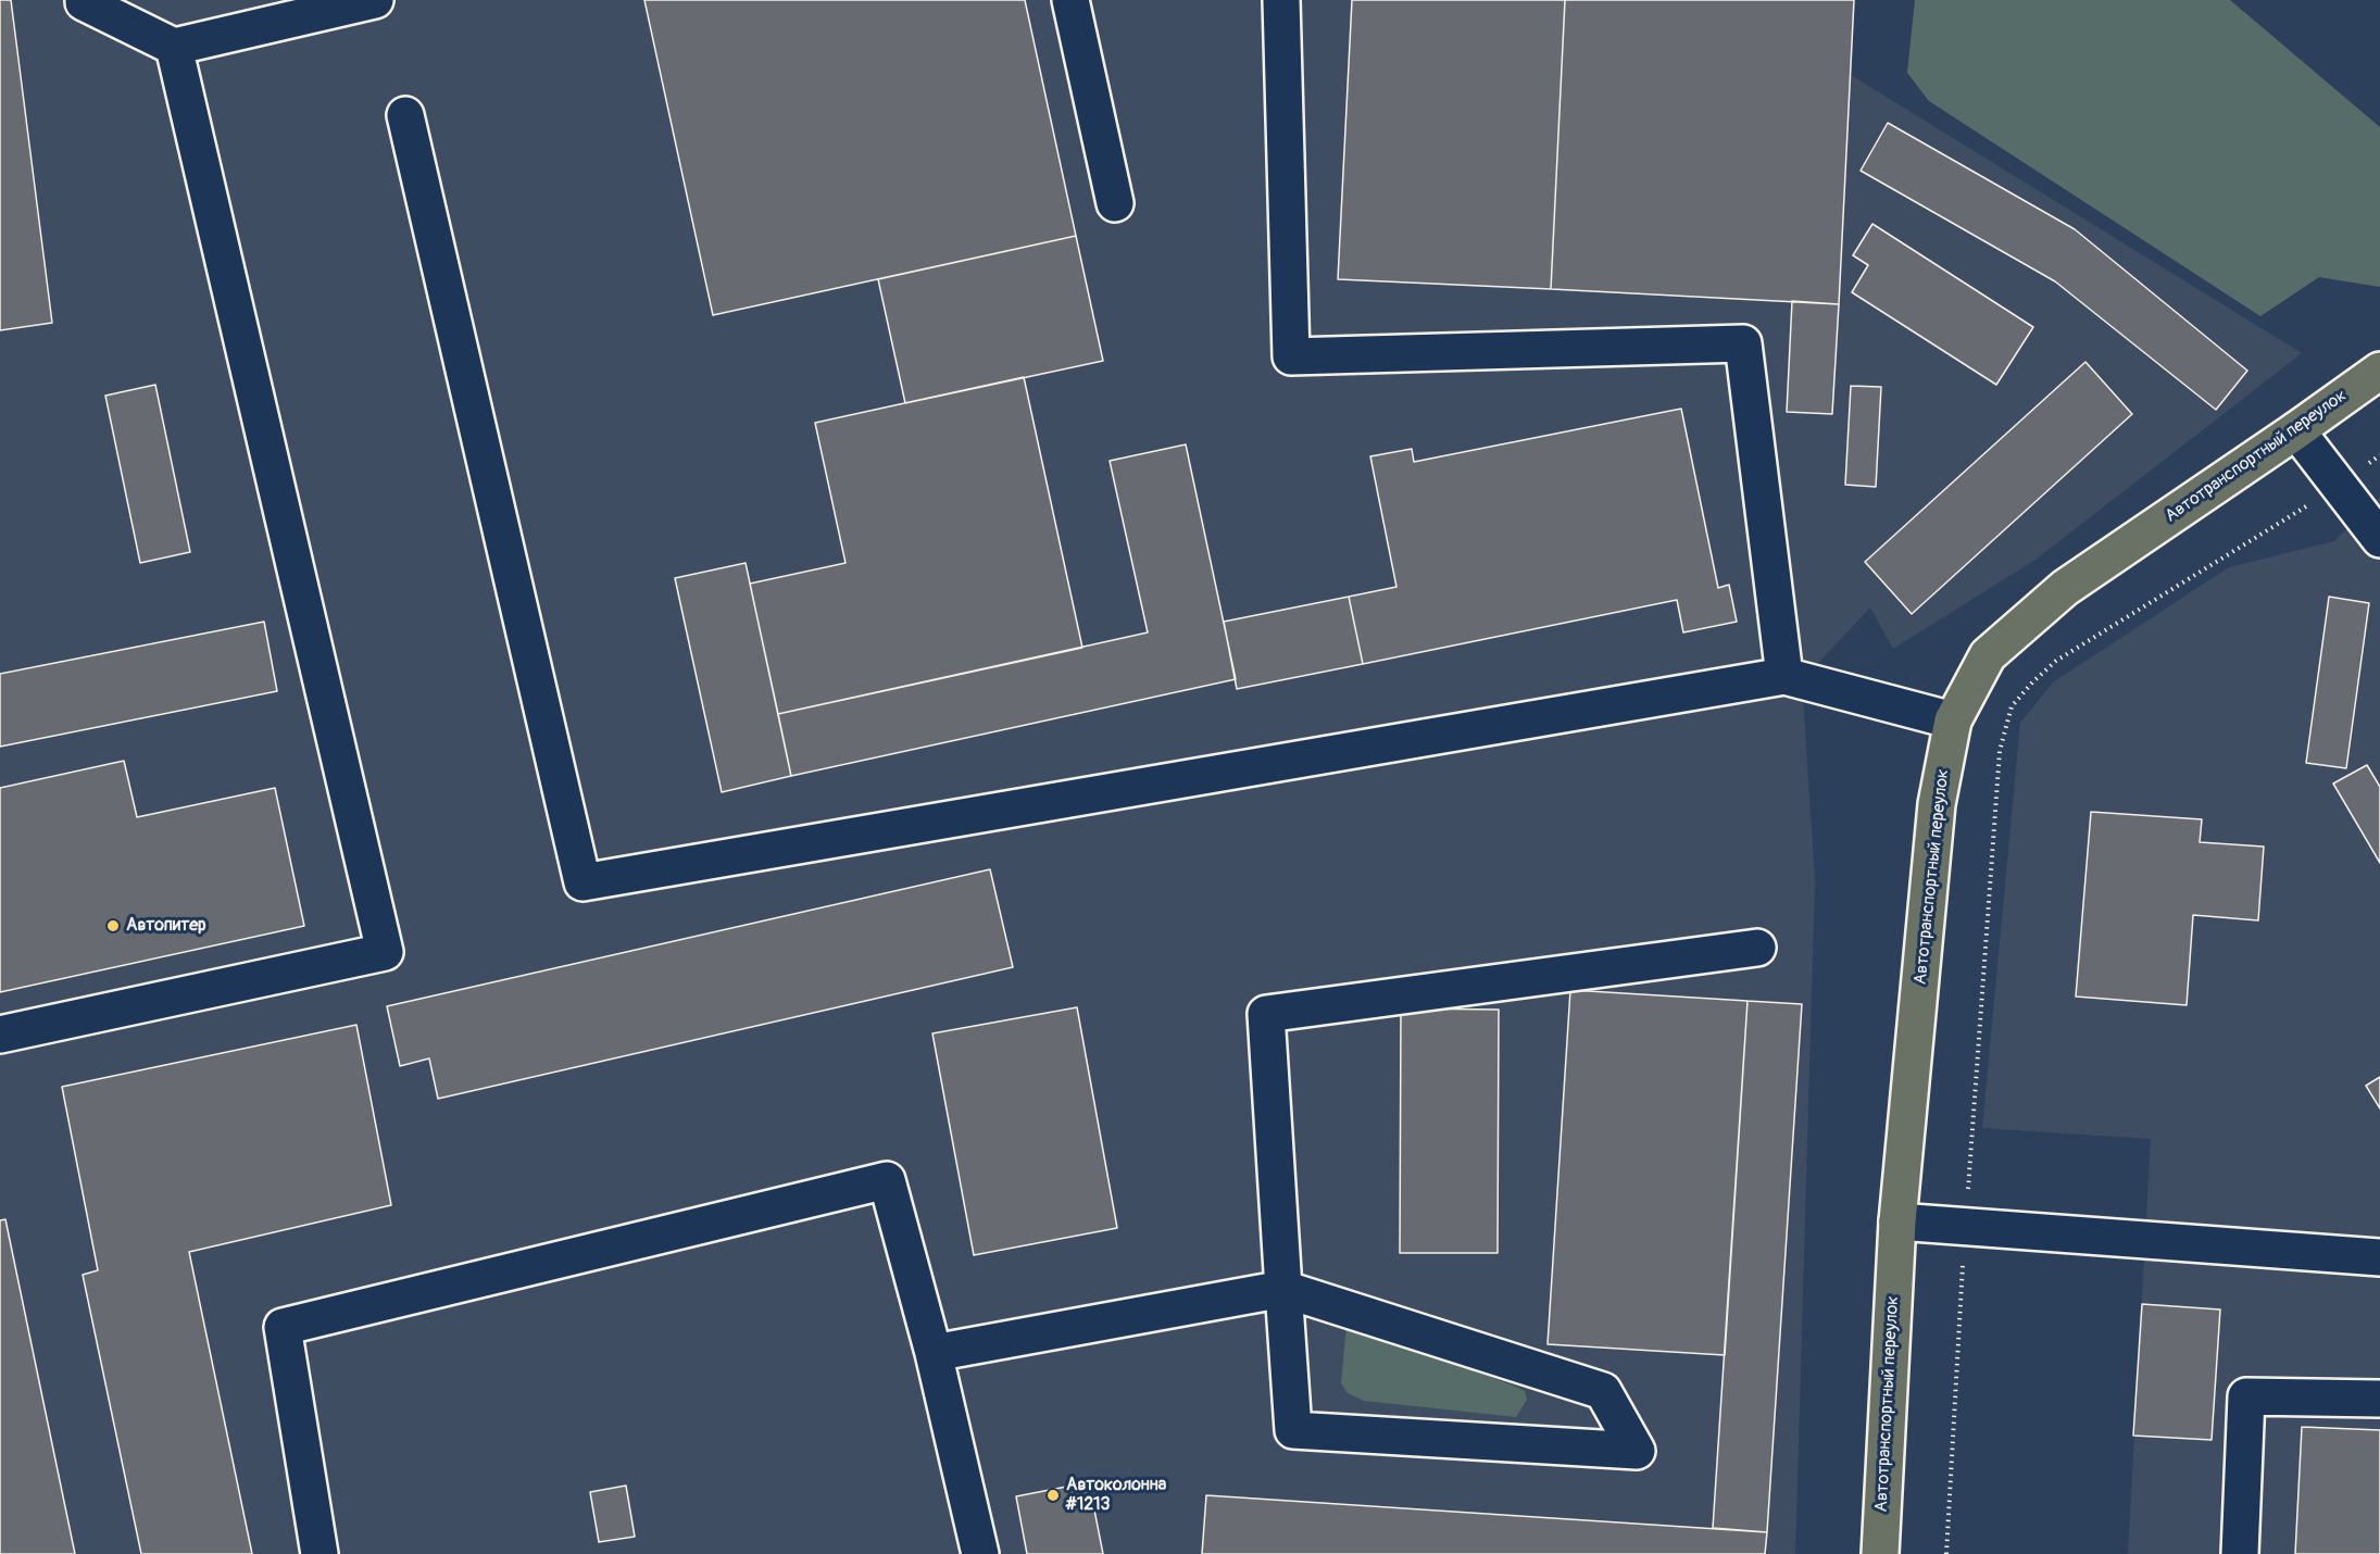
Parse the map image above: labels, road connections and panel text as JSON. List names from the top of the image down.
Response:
{
  "streets": {
    "main road": ["Автотранспортный переулок"]
  },
  "places": ["Автопитер", "Автоколонна #1213"]
}
